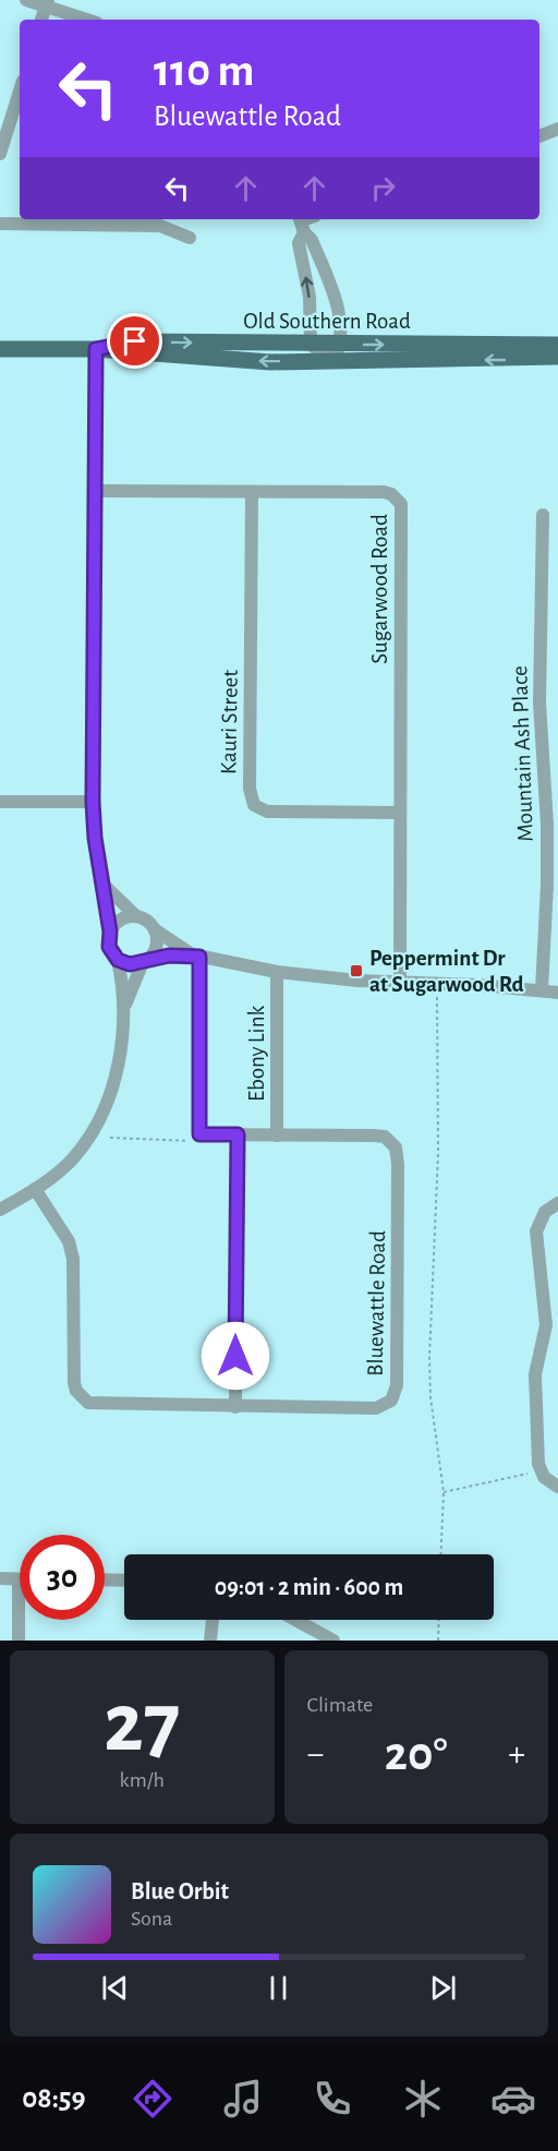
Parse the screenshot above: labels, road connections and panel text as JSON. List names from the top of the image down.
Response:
{
  "streets": {
    "main road": ["Old Southern Road"],
    "street": [
      "Sugarwood Road",
      "Kauri Street",
      "Mountain Ash Place",
      "Ebony Link",
      "Bluewattle Road"
    ]
  },
  "crossings": [
    ["Sugarwood Road", "Kauri Street"],
    ["Ebony Link", "Bluewattle Road"]
  ],
  "places": {
    "transit": ["Peppermint Dr at Sugarwood Rd"]
  },
  "page": {
    "turn": ["110 m", "Bluewattle Road"],
    "limit": "30",
    "trip": "09:01 · 2 min · 600 m",
    "tile": [
      ["27", "km/h"],
      "Climate"
    ],
    "heat": ["−", "20°", "+"],
    "song": ["Blue Orbit", "Sona"],
    "tabs": "08:59"
  }
}
